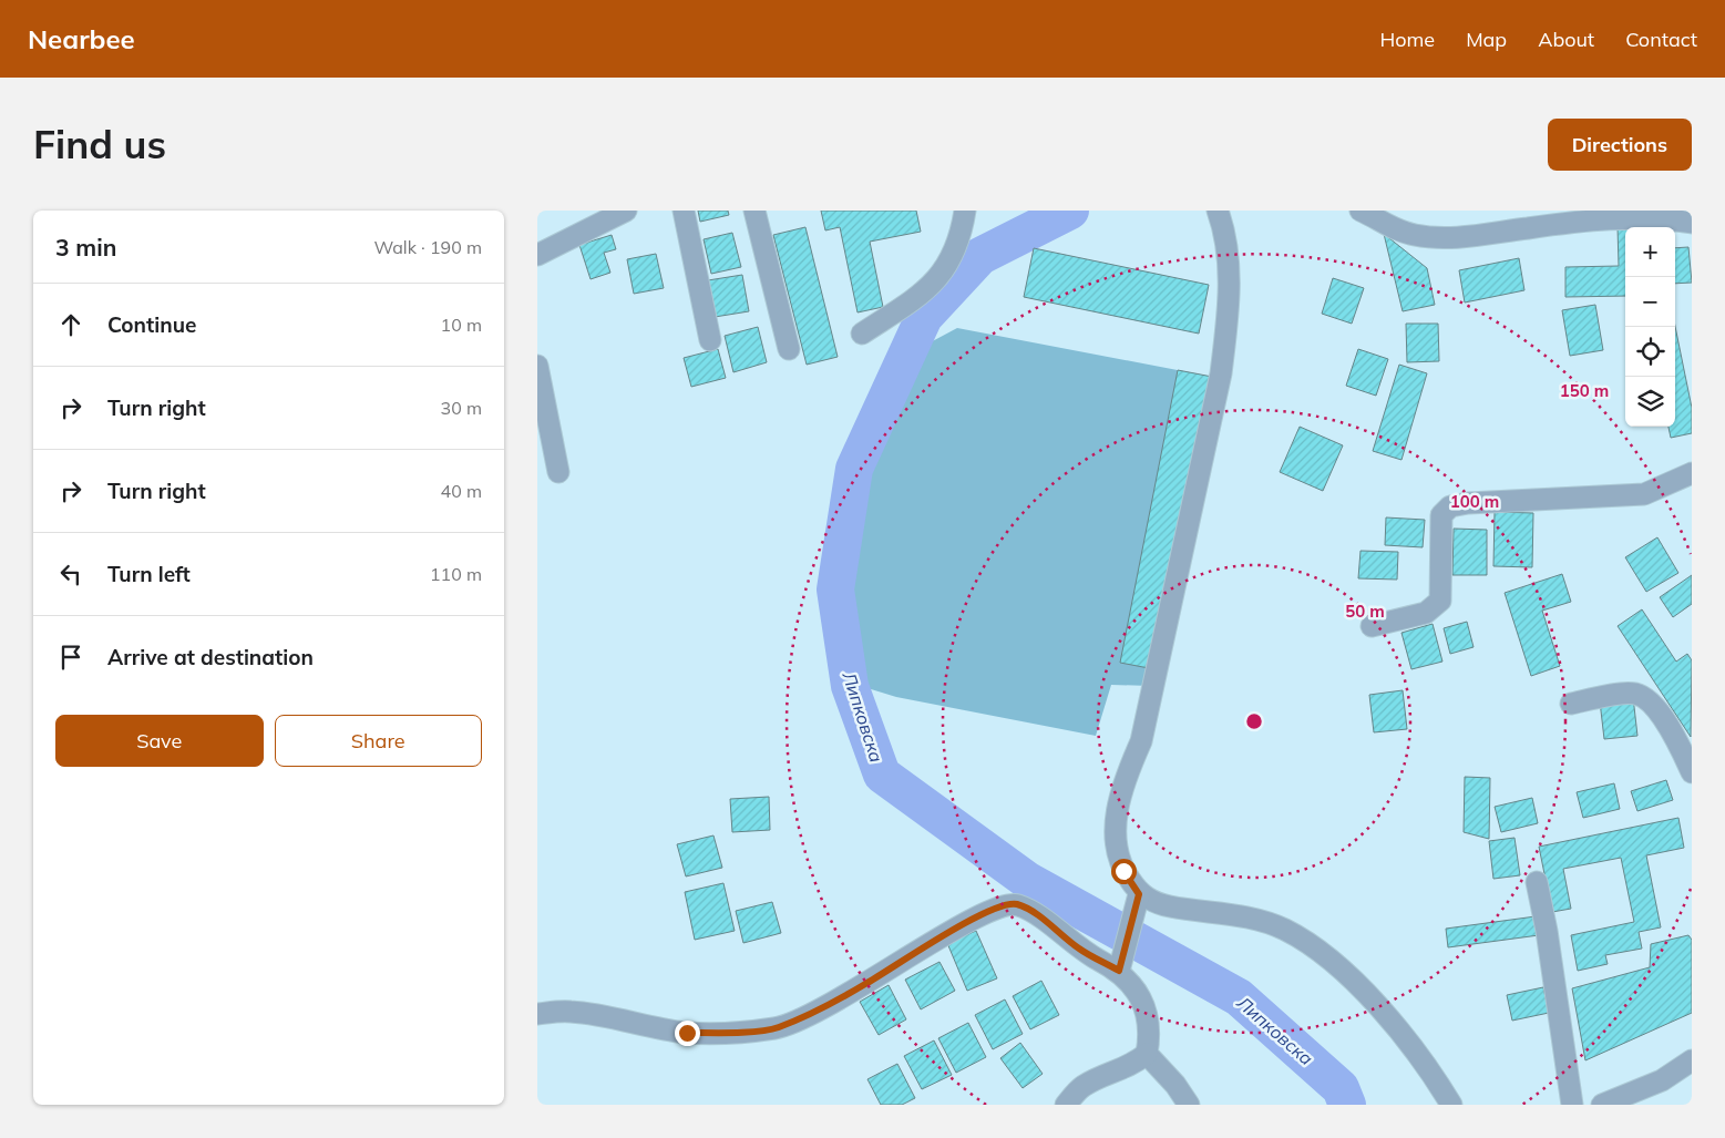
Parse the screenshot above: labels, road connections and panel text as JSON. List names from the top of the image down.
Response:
{
  "water": ["Липковска"],
  "page": {
    "header": "Nearbee",
    "nav": [
      "Home",
      "Map",
      "About",
      "Contact"
    ],
    "buttons": [
      "Directions",
      ["Save", "Share"]
    ],
    "title": "Find us",
    "heading": ["3 min", "Walk · 190 m"],
    "map_buttons": ["+", "−"],
    "list": [
      ["Continue", "10 m"],
      ["Turn right", "30 m"],
      ["Turn right", "40 m"],
      ["Turn left", "110 m"],
      "Arrive at destination"
    ]
  },
  "rings": ["150 m", "100 m", "50 m"]
}
